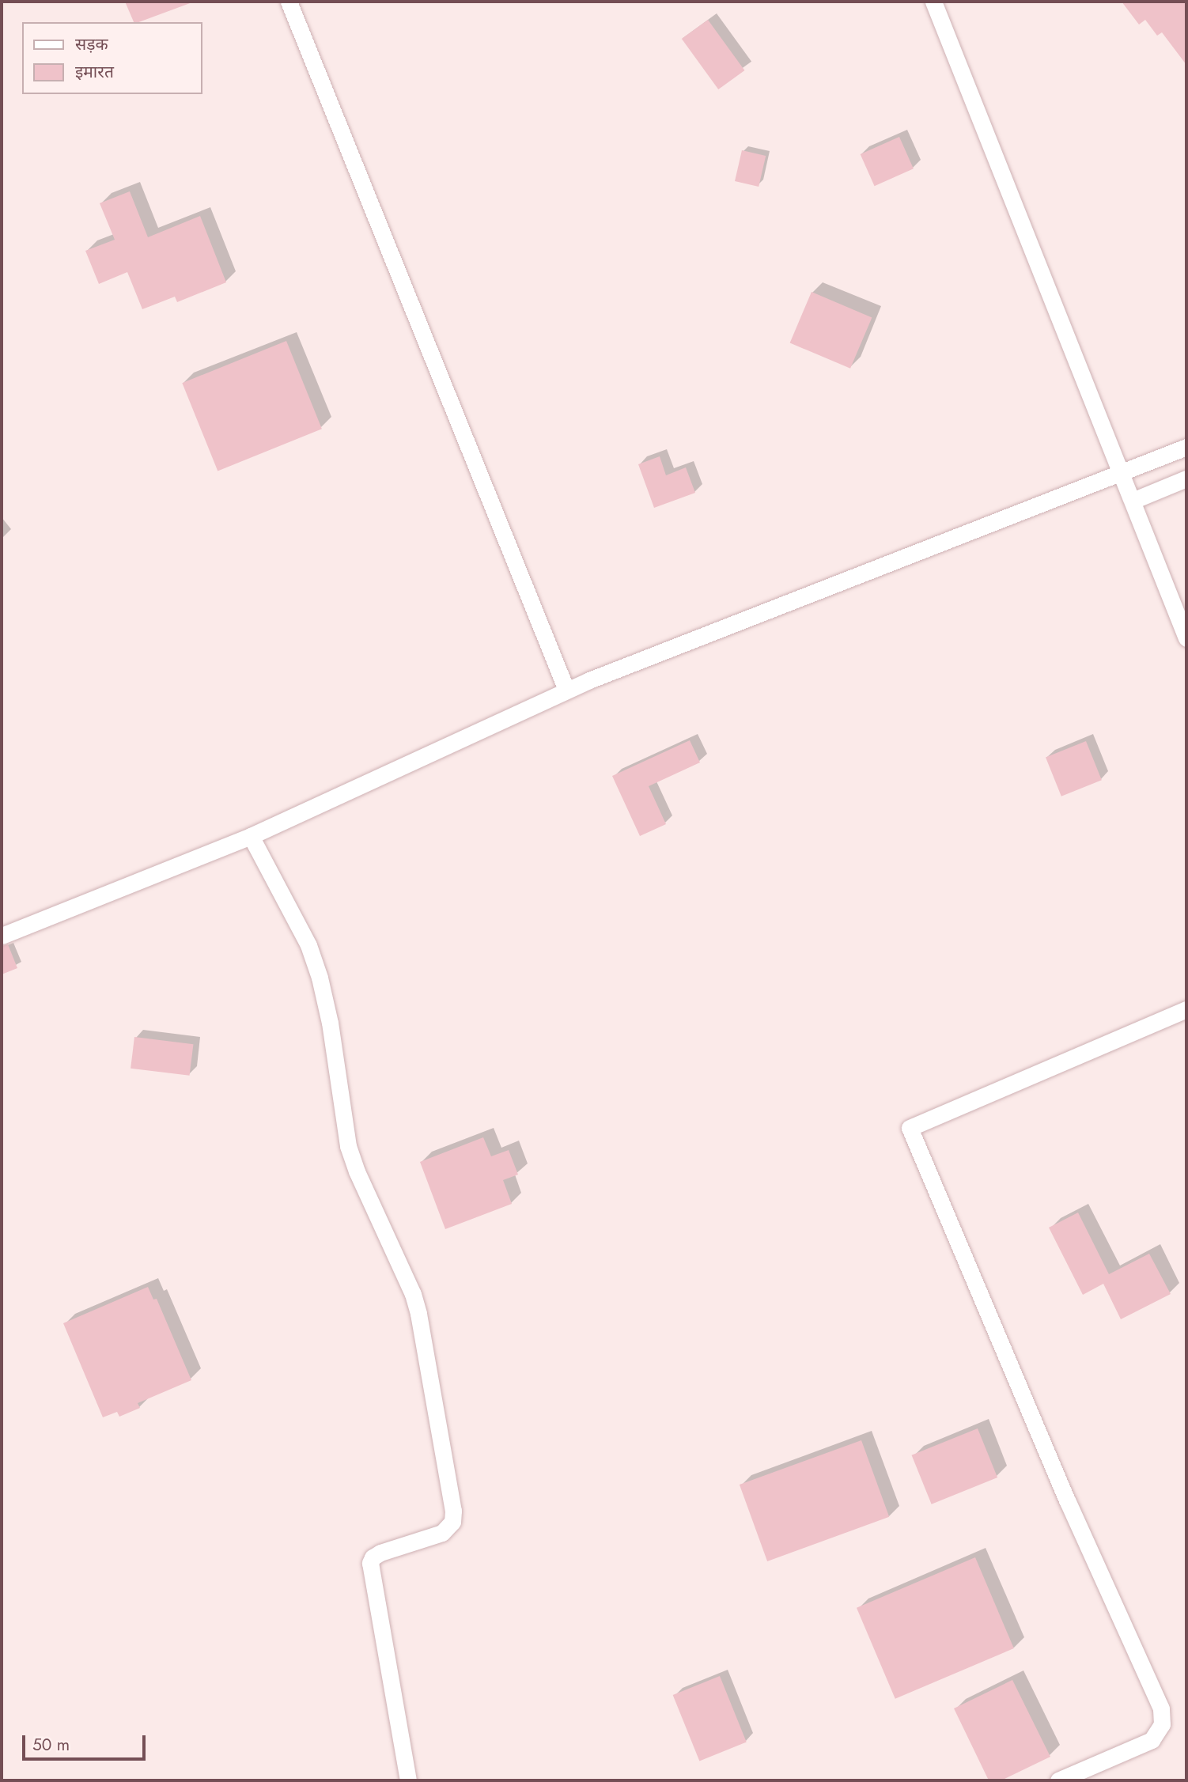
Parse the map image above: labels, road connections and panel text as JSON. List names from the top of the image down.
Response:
{
  "legend": ["सड़क", "इमारत"],
  "scale_bar": "50 m"
}
